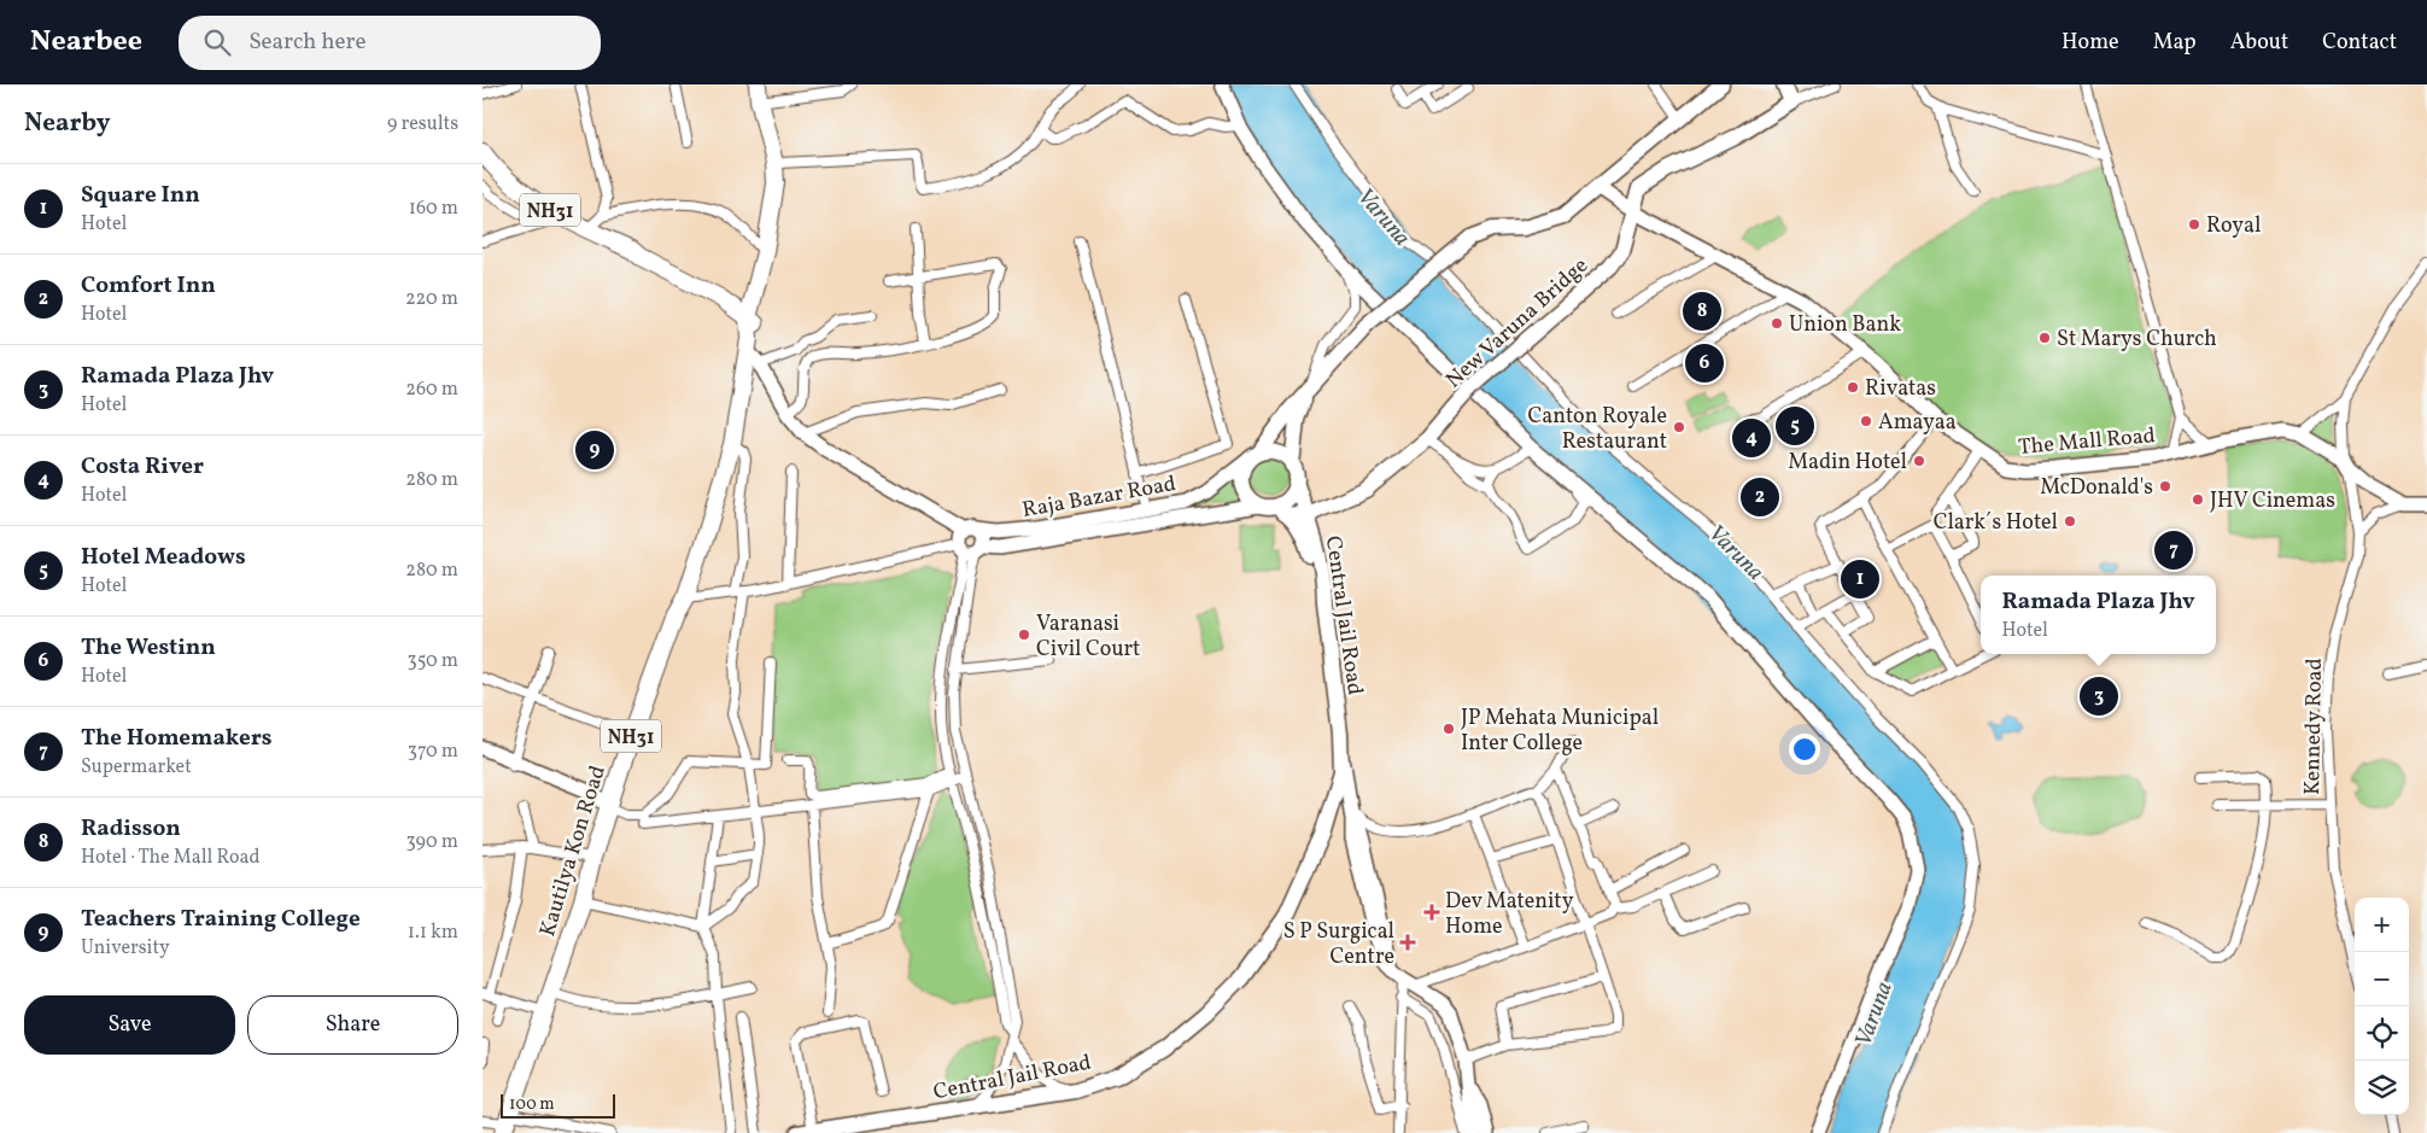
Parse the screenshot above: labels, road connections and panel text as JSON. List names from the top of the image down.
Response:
{
  "streets": {
    "highway": ["NH31", "Kautilya Kon Road"],
    "main road": ["New Varuna Bridge", "Central Jail Road"],
    "street": ["The Mall Road", "Raja Bazar Road", "Kennedy Road"]
  },
  "crossings": [
    ["NH31", "Raja Bazar Road"],
    ["NH31", "Kautilya Kon Road"],
    ["New Varuna Bridge", "The Mall Road"],
    ["New Varuna Bridge", "Central Jail Road"],
    ["The Mall Road", "Kennedy Road"],
    ["Raja Bazar Road", "Central Jail Road"],
    ["Raja Bazar Road", "Kautilya Kon Road"]
  ],
  "water": ["Varuna"],
  "places": {
    "other": [
      "Royal",
      "Union Bank",
      "St Marys Church",
      "Rivatas",
      "Amayaa",
      "Canton Royale Restaurant",
      "Madin Hotel",
      "McDonald's",
      "JHV Cinemas",
      "Clark´s Hotel",
      "Varanasi Civil Court",
      "JP Mehata Municipal Inter College"
    ],
    "health": ["Dev Matenity Home", "S P Surgical Centre"]
  },
  "scale_bar": "100 m",
  "page": {
    "header": "Nearbee",
    "search": "Search here",
    "nav": [
      "Home",
      "Map",
      "About",
      "Contact"
    ],
    "heading": ["Nearby", "9 results"],
    "list": [
      {
        "mark": "1",
        "name": "Square Inn",
        "note": "Hotel",
        "value": "160 m"
      },
      {
        "mark": "2",
        "name": "Comfort Inn",
        "note": "Hotel",
        "value": "220 m"
      },
      {
        "mark": "3",
        "name": "Ramada Plaza Jhv",
        "note": "Hotel",
        "value": "260 m"
      },
      {
        "mark": "4",
        "name": "Costa River",
        "note": "Hotel",
        "value": "280 m"
      },
      {
        "mark": "5",
        "name": "Hotel Meadows",
        "note": "Hotel",
        "value": "280 m"
      },
      {
        "mark": "6",
        "name": "The Westinn",
        "note": "Hotel",
        "value": "350 m"
      },
      {
        "mark": "7",
        "name": "The Homemakers",
        "note": "Supermarket",
        "value": "370 m"
      },
      {
        "mark": "8",
        "name": "Radisson",
        "note": "Hotel · The Mall Road",
        "value": "390 m"
      },
      {
        "mark": "9",
        "name": "Teachers Training College",
        "note": "University",
        "value": "1.1 km"
      }
    ],
    "pins": [
      "8",
      "6",
      "5",
      "4",
      "9",
      "2",
      "7",
      "1",
      "3"
    ],
    "popup": ["Ramada Plaza Jhv", "Hotel"],
    "map_buttons": ["+", "−"],
    "buttons": ["Save", "Share"],
    "scale": "100 m"
  }
}
